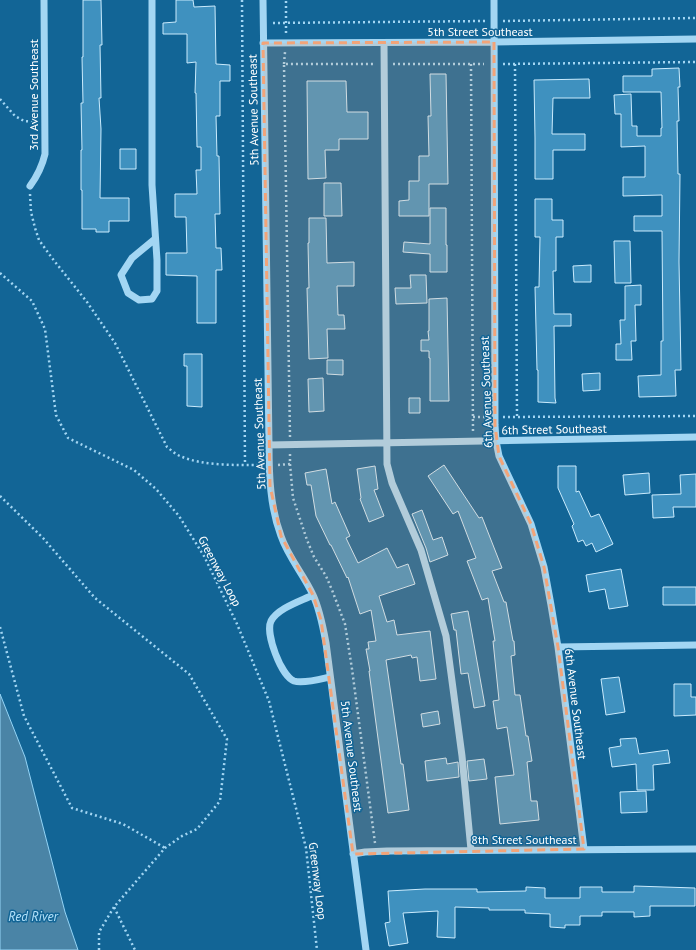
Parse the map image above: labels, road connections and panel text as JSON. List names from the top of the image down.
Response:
{
  "streets": {
    "street": [
      "5th Street Southeast",
      "3rd Avenue Southeast",
      "5th Avenue Southeast",
      "6th Avenue Southeast",
      "6th Street Southeast",
      "8th Street Southeast"
    ],
    "path": ["Greenway Loop"]
  },
  "crossings": [
    ["5th Street Southeast", "5th Avenue Southeast"],
    ["5th Street Southeast", "6th Avenue Southeast"],
    ["5th Avenue Southeast", "6th Street Southeast"],
    ["5th Avenue Southeast", "8th Street Southeast"],
    ["6th Avenue Southeast", "6th Street Southeast"],
    ["6th Avenue Southeast", "8th Street Southeast"]
  ],
  "water": ["Red River"]
}
